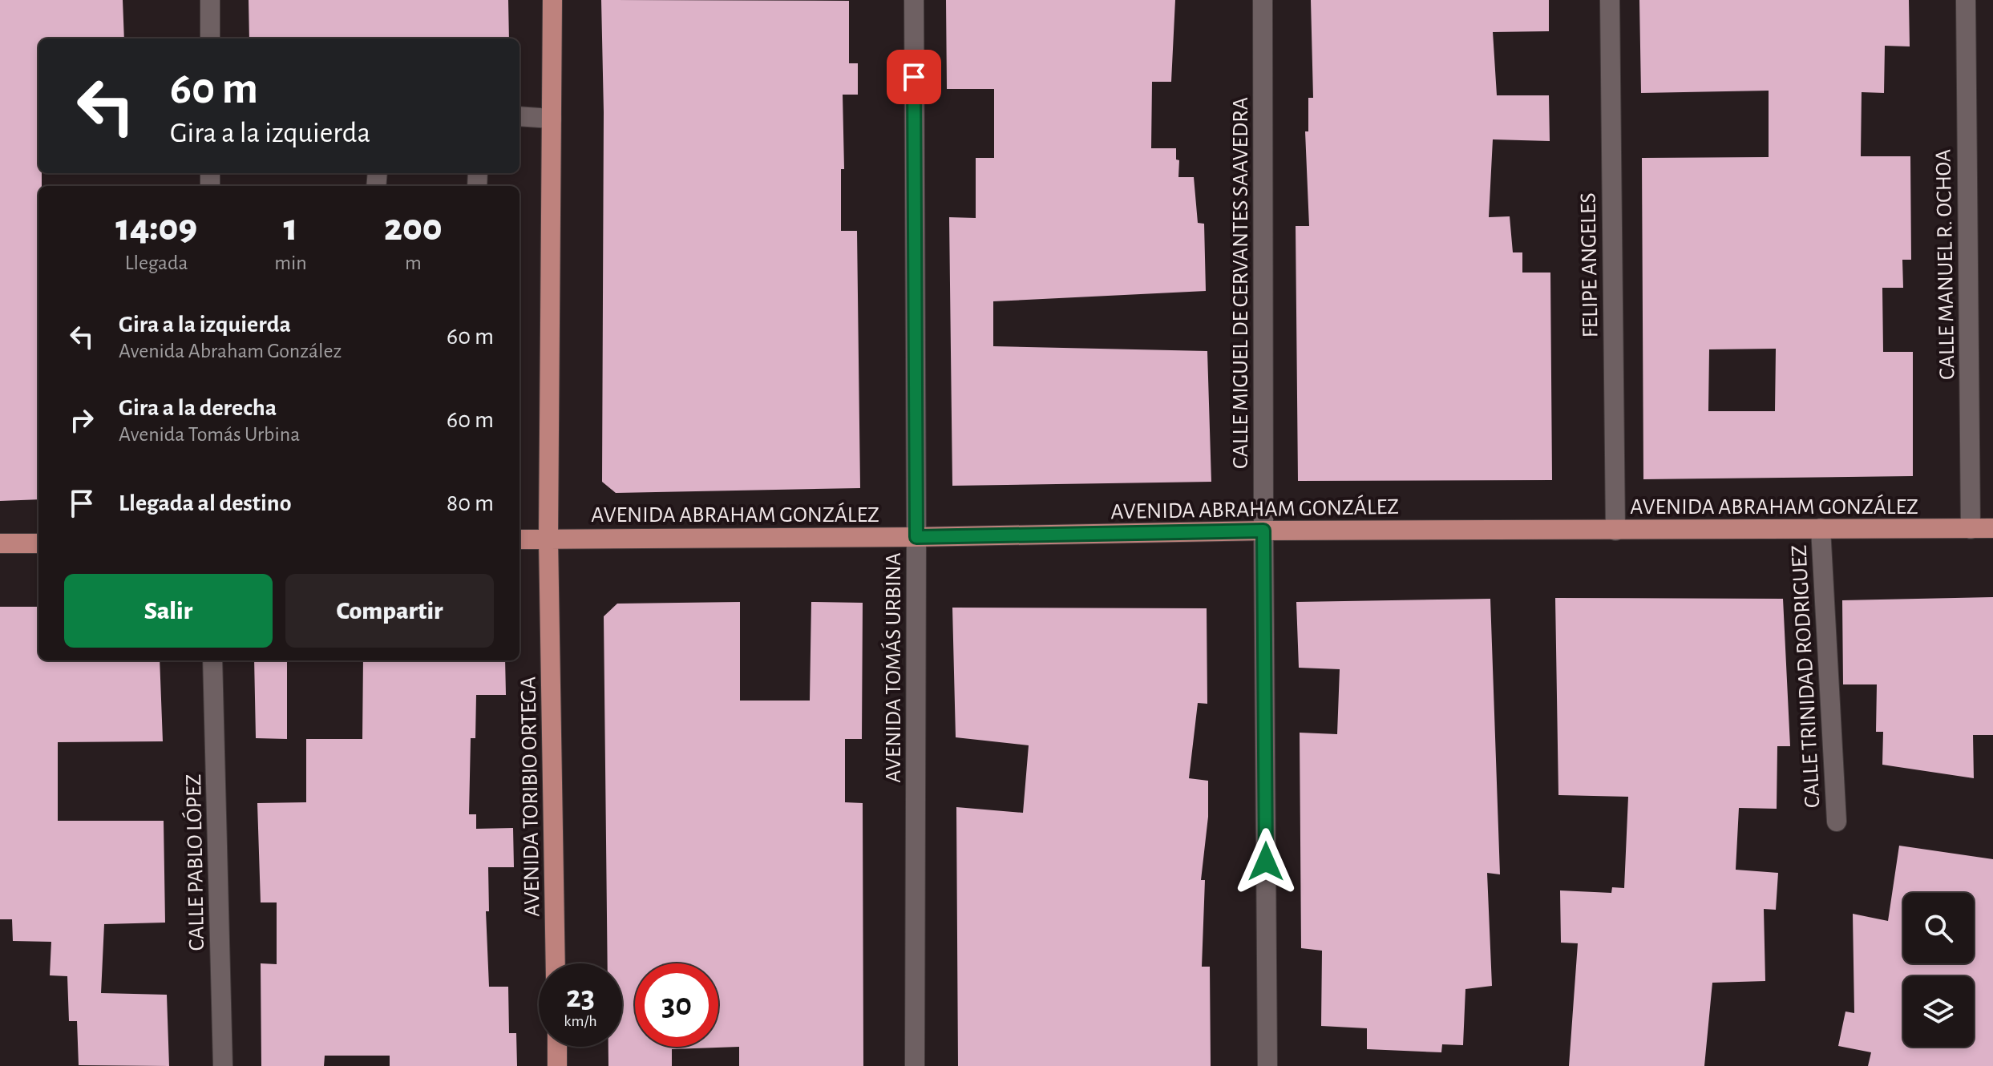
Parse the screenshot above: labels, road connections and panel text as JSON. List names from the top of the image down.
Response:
{
  "streets": {
    "main road": ["AVENIDA ABRAHAM GONZÁLEZ", "AVENIDA TORIBIO ORTEGA"],
    "street": [
      "CALLE MANUEL R. OCHOA",
      "FELIPE ANGELES",
      "CALLE MIGUEL DE CERVANTES SAAVEDRA",
      "AVENIDA TOMÁS URBINA",
      "CALLE TRINIDAD RODRIGUEZ",
      "CALLE PABLO LÓPEZ"
    ]
  },
  "crossings": [
    ["CALLE MANUEL R. OCHOA", "AVENIDA ABRAHAM GONZÁLEZ"],
    ["FELIPE ANGELES", "AVENIDA ABRAHAM GONZÁLEZ"],
    ["CALLE MIGUEL DE CERVANTES SAAVEDRA", "AVENIDA ABRAHAM GONZÁLEZ"],
    ["AVENIDA ABRAHAM GONZÁLEZ", "AVENIDA TOMÁS URBINA"],
    ["AVENIDA ABRAHAM GONZÁLEZ", "CALLE TRINIDAD RODRIGUEZ"],
    ["AVENIDA ABRAHAM GONZÁLEZ", "AVENIDA TORIBIO ORTEGA"]
  ],
  "page": {
    "turn": ["60 m", "Gira a la izquierda"],
    "eta": [
      "14:09",
      "Llegada",
      "1",
      "min",
      "200",
      "m"
    ],
    "list": [
      {
        "name": "Gira a la izquierda",
        "note": "Avenida Abraham González",
        "value": "60 m"
      },
      {
        "name": "Gira a la derecha",
        "note": "Avenida Tomás Urbina",
        "value": "60 m"
      },
      {
        "name": "Llegada al destino",
        "value": "80 m"
      }
    ],
    "buttons": ["Salir", "Compartir"],
    "speed": "23 km/h",
    "limit": "30"
  }
}
